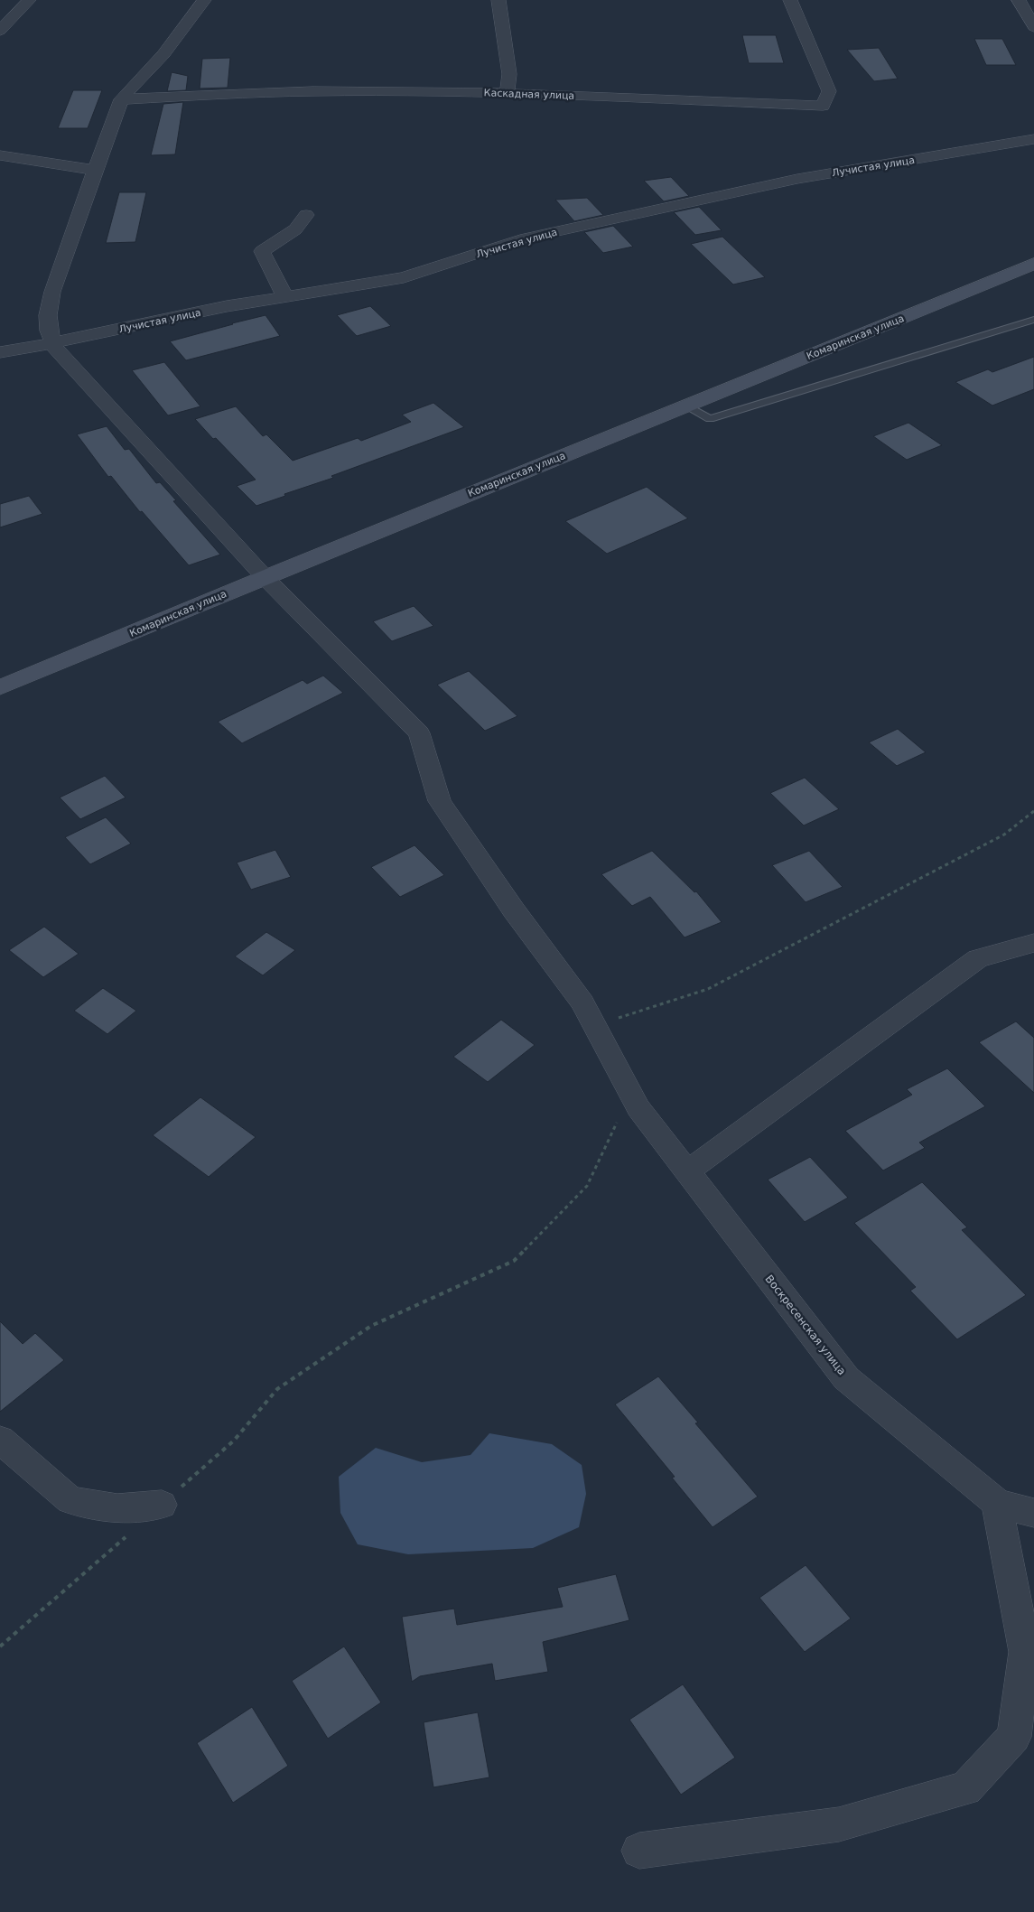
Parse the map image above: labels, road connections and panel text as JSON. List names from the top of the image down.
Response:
{
  "streets": {
    "street": [
      "Каскадная улица",
      "Лучистая улица",
      "Комаринская улица",
      "Воскресенская улица"
    ]
  },
  "crossings": [
    ["Лучистая улица", "Воскресенская улица"],
    ["Комаринская улица", "Воскресенская улица"]
  ]
}
